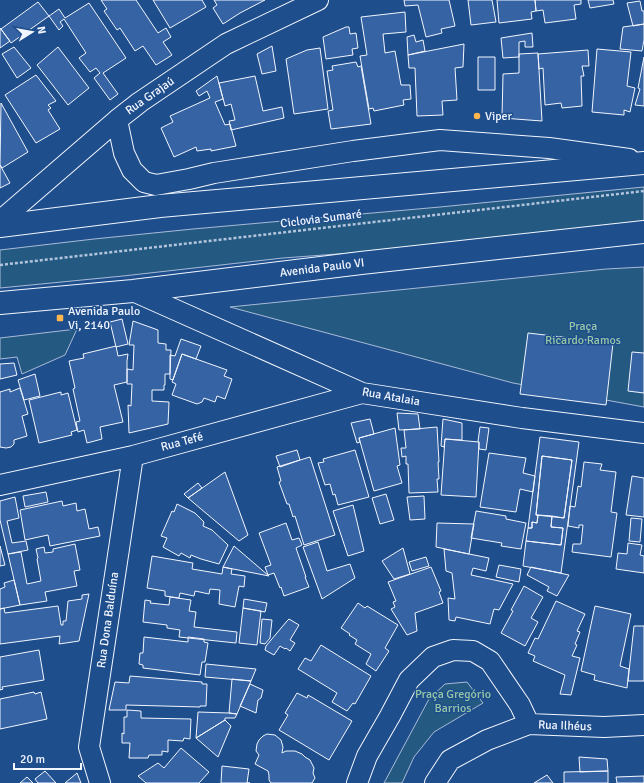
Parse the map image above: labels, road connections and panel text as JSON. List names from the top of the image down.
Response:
{
  "streets": {
    "main road": ["Avenida Paulo VI"],
    "street": [
      "Rua Grajaú",
      "Rua Atalaia",
      "Rua Tefé",
      "Rua Dona Balduína",
      "Rua Ilhéus"
    ],
    "path": ["Ciclovia Sumaré"]
  },
  "crossings": [
    ["Avenida Paulo VI", "Rua Atalaia"],
    ["Rua Atalaia", "Rua Tefé"],
    ["Rua Tefé", "Rua Dona Balduína"]
  ],
  "parks": ["Praça Ricardo Ramos", "Praça Gregório Barrios"],
  "places": {
    "other": ["Viper"],
    "transit": ["Avenida Paulo Vi, 2140"]
  },
  "scale_bar": "20 m",
  "north": "right"
}
